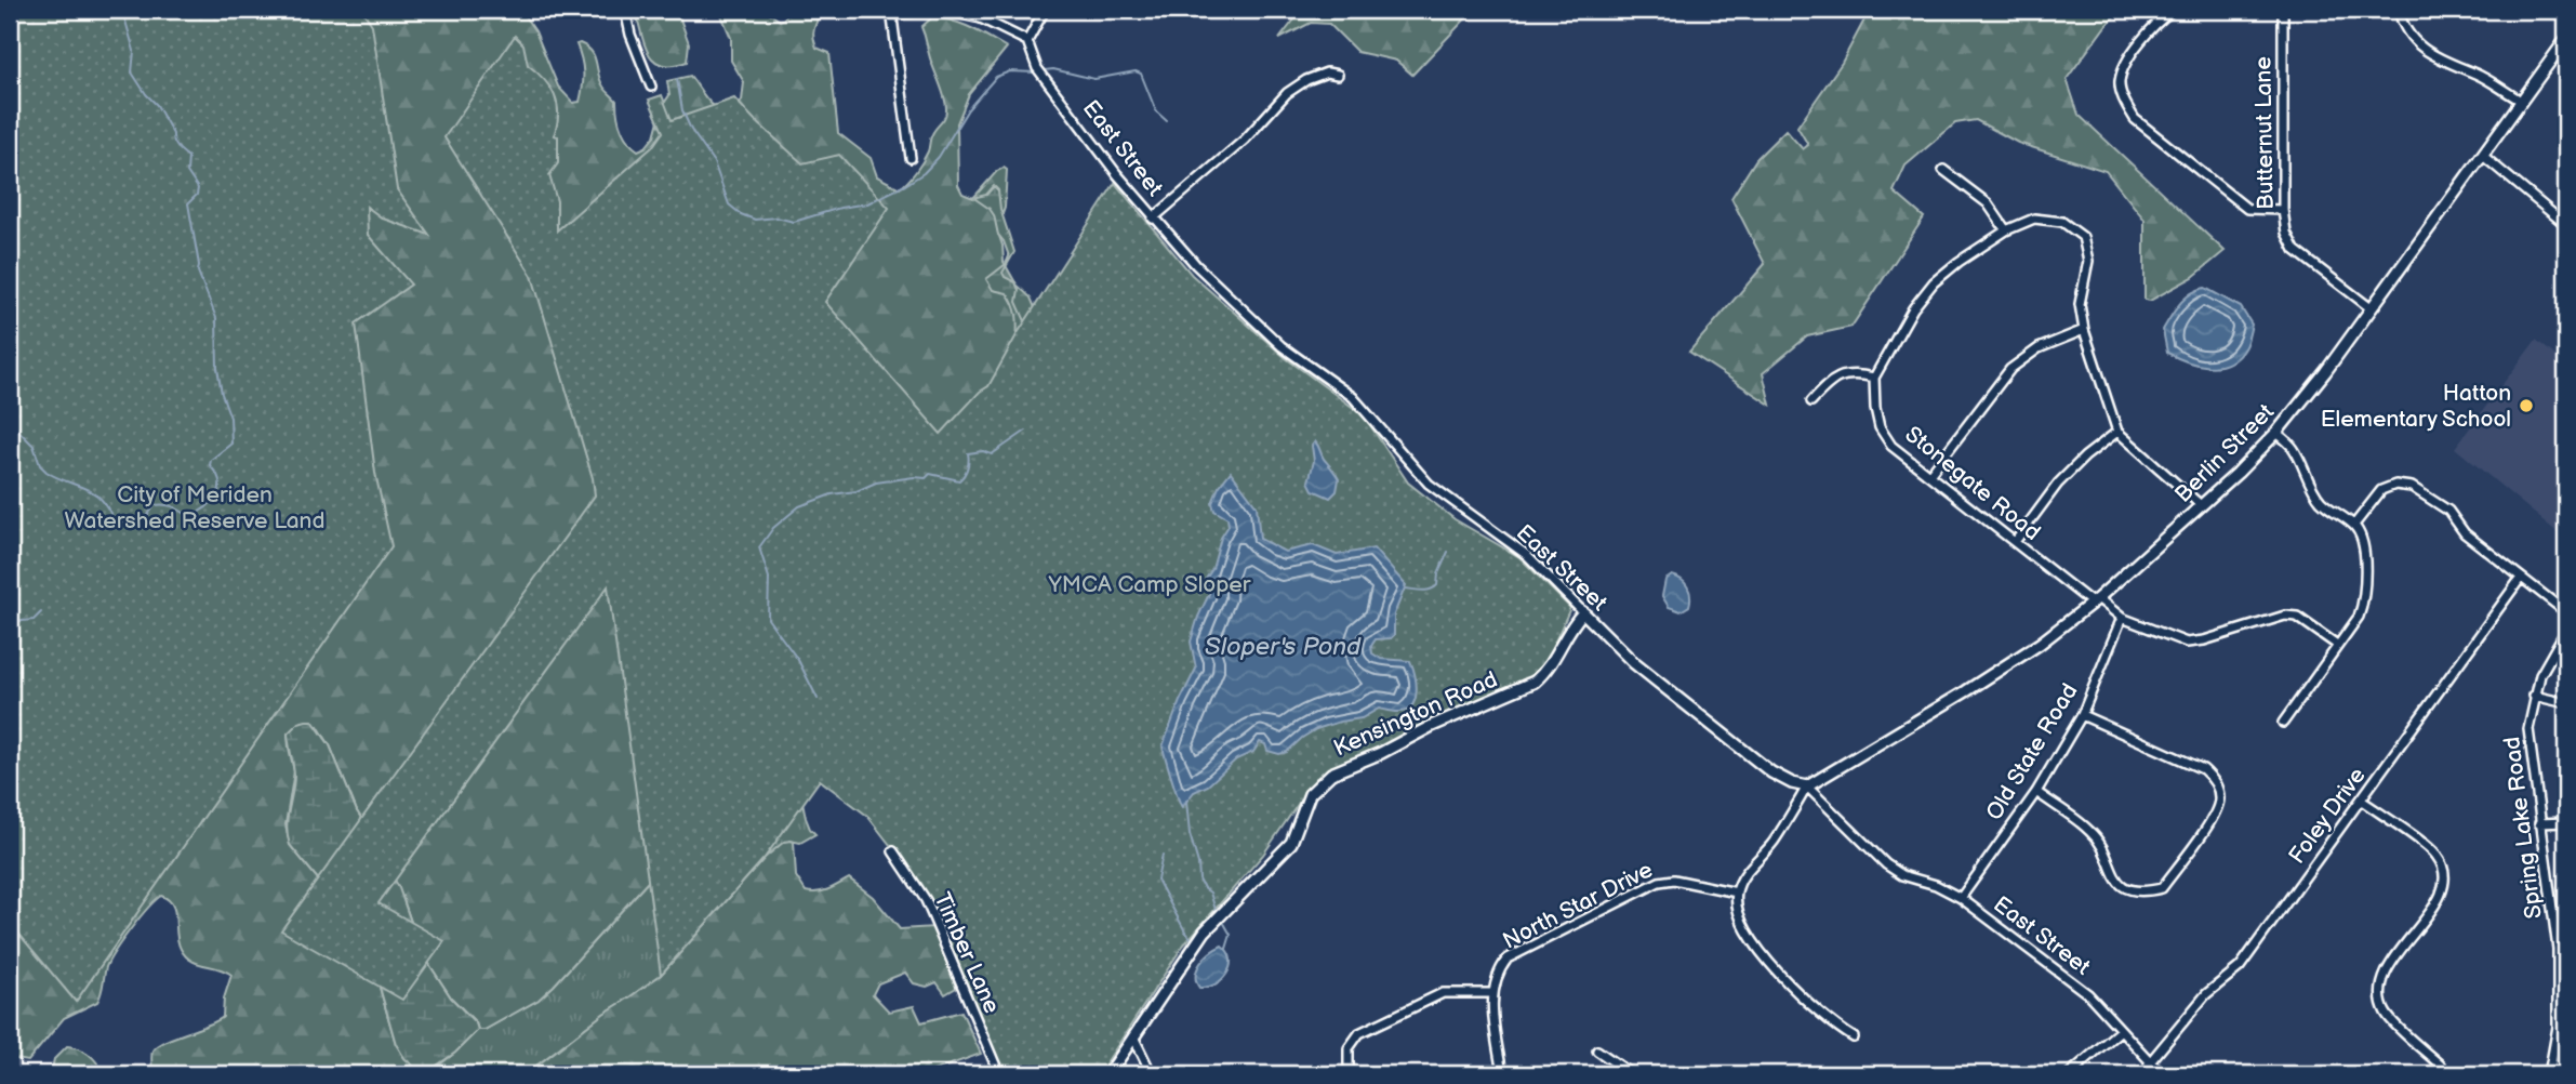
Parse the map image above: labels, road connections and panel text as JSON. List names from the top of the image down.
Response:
{
  "streets": {
    "main road": ["East Street", "Berlin Street", "Kensington Road"],
    "street": [
      "Butternut Lane",
      "Stonegate Road",
      "Old State Road",
      "Foley Drive",
      "Spring Lake Road",
      "North Star Drive",
      "Timber Lane"
    ]
  },
  "crossings": [
    ["Butternut Lane", "Berlin Street"],
    ["East Street", "Berlin Street"],
    ["East Street", "Kensington Road"],
    ["East Street", "Old State Road"],
    ["East Street", "Foley Drive"],
    ["Berlin Street", "Stonegate Road"],
    ["Stonegate Road", "Old State Road"]
  ],
  "water": ["Sloper's Pond"],
  "parks": ["City of Meriden Watershed Reserve Land", "YMCA Camp Sloper"],
  "places": ["Hatton Elementary School"]
}
